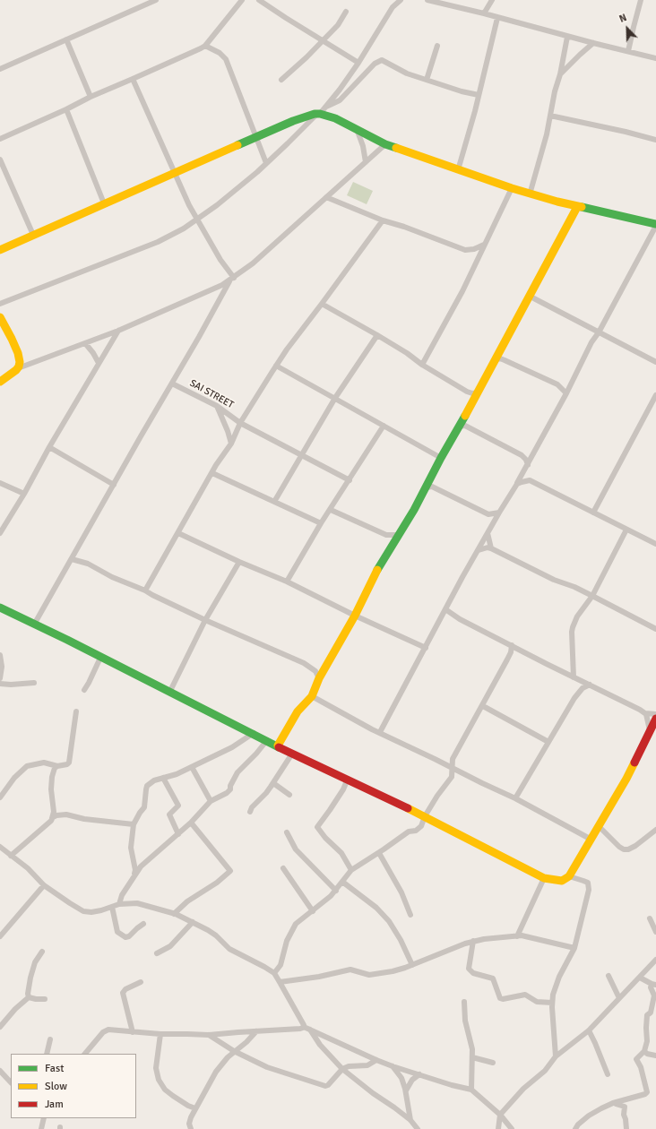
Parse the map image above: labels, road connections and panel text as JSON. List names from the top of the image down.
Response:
{
  "streets": {
    "street": ["SAI STREET"]
  },
  "legend": ["Fast", "Slow", "Jam"],
  "north": "top left"
}
